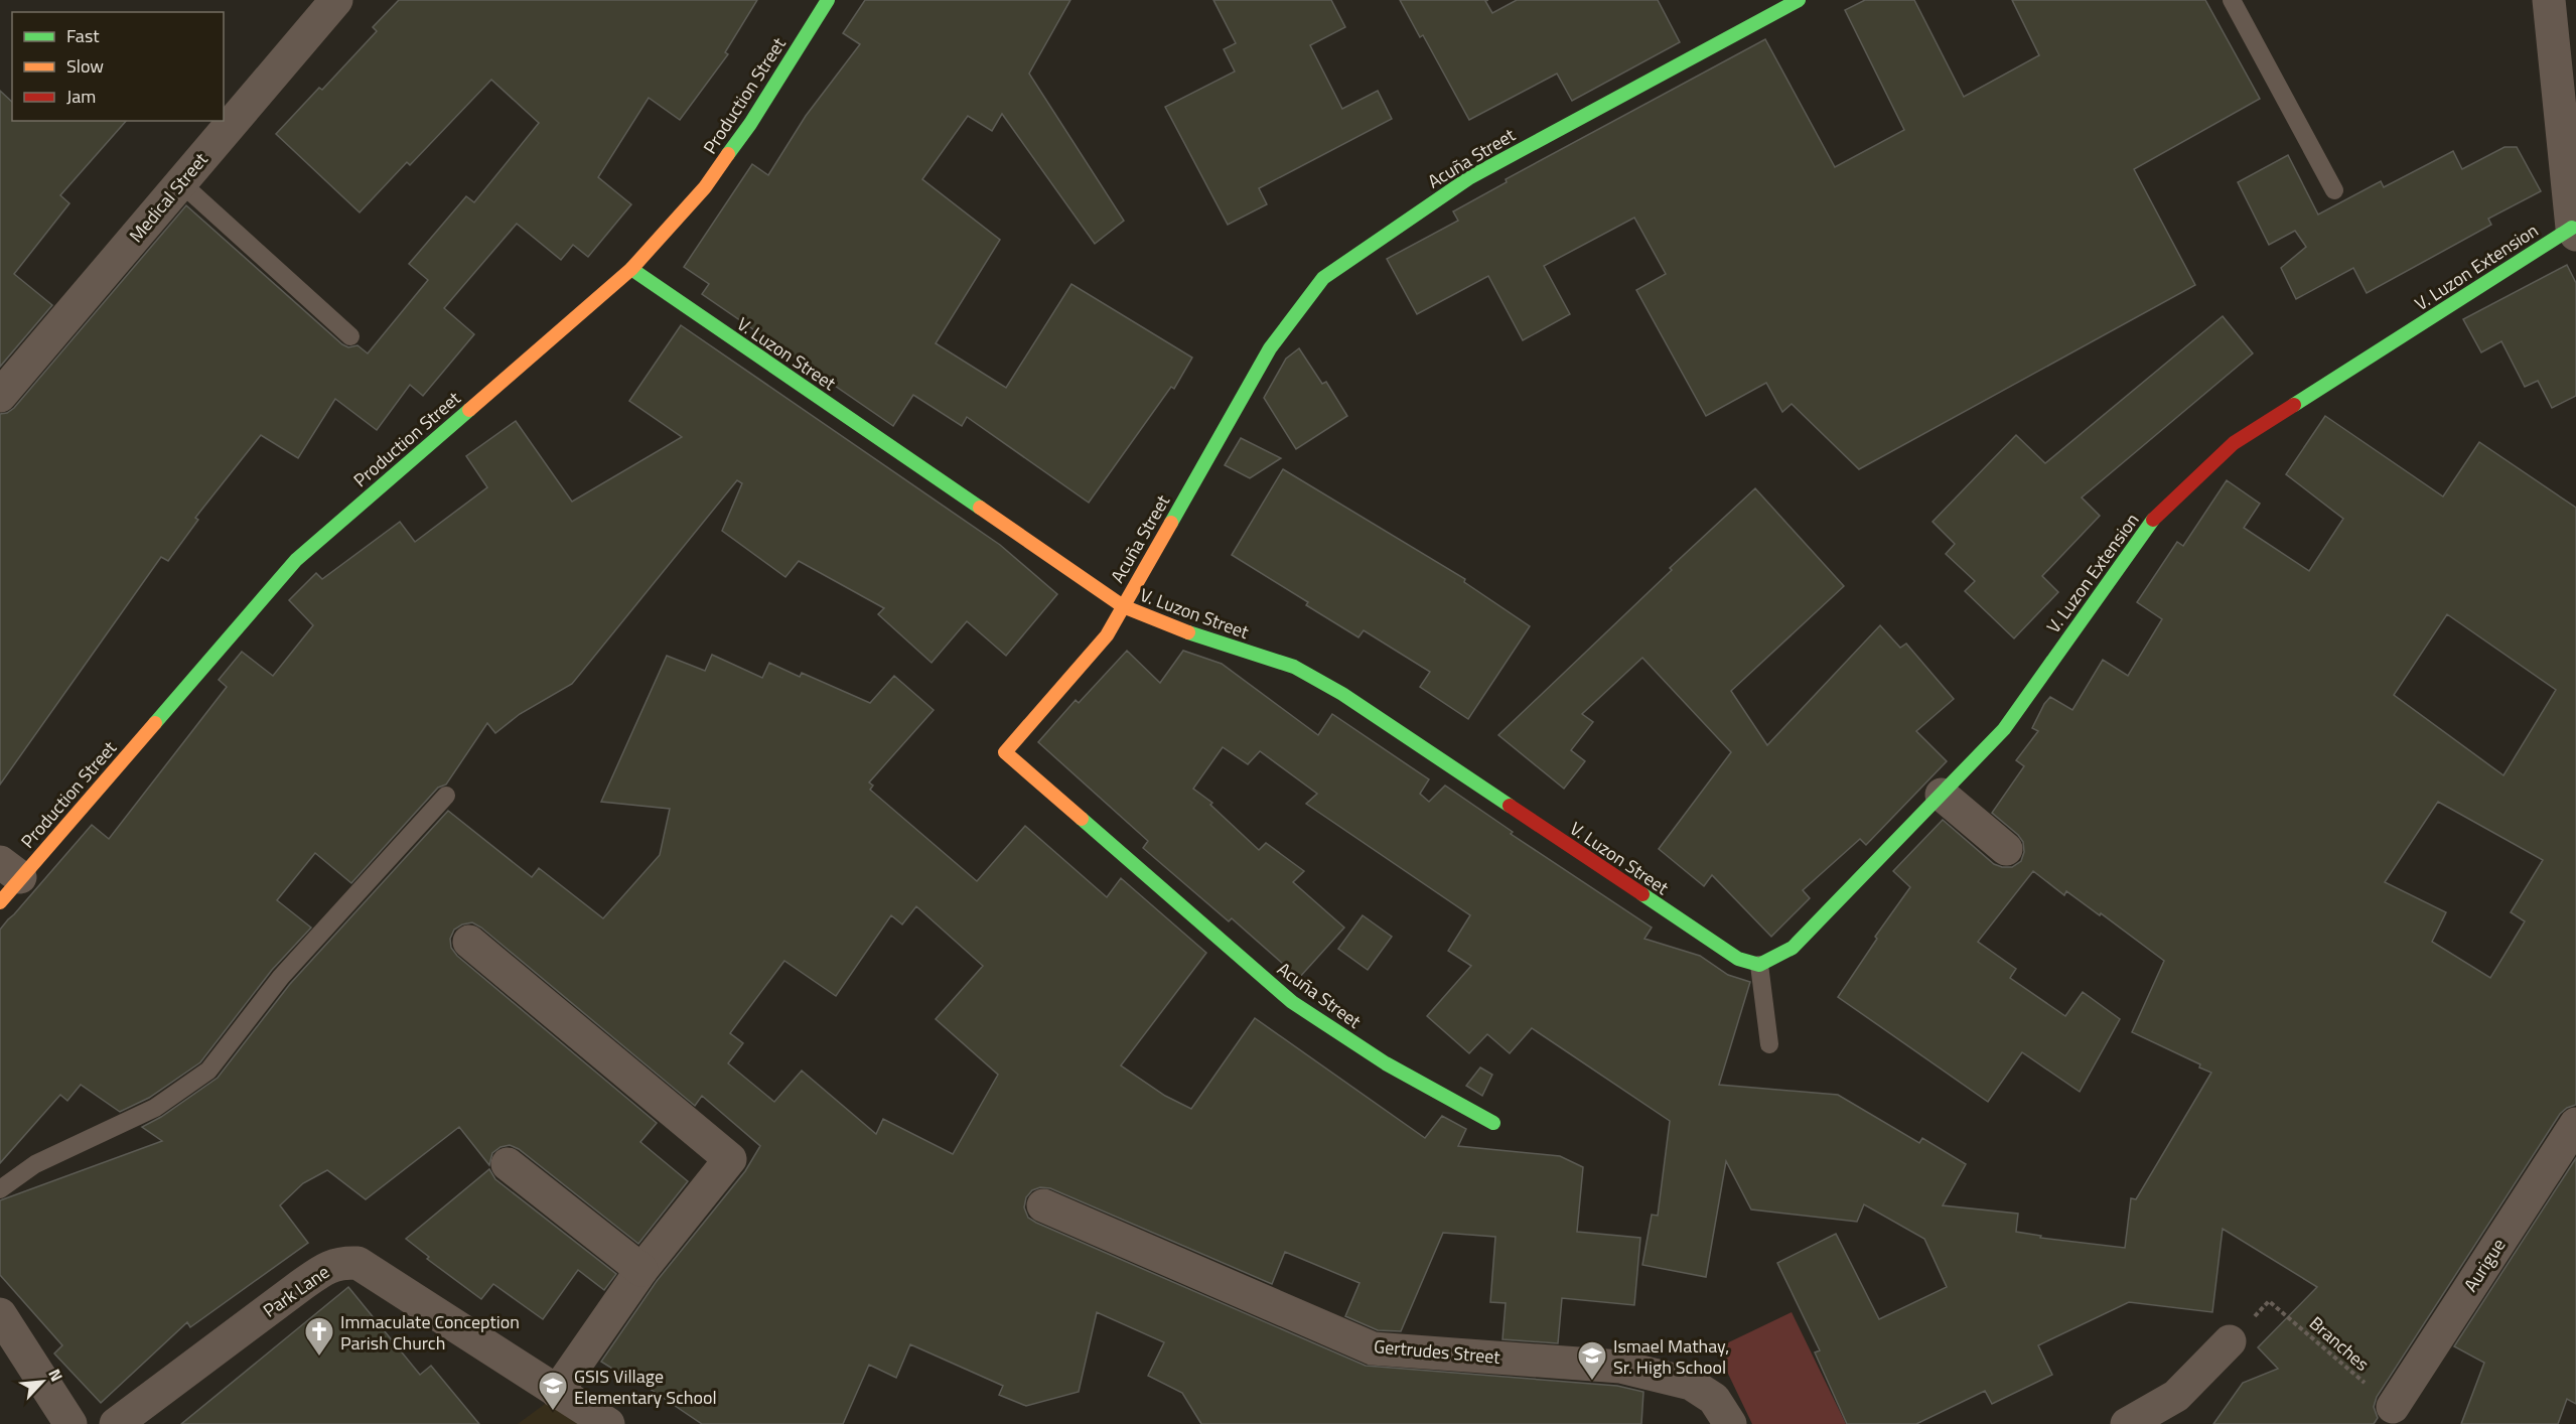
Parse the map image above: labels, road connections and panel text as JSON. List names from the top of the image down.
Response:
{
  "streets": {
    "street": [
      "Production Street",
      "Acuña Street",
      "Medical Street",
      "V. Luzon Extension",
      "V. Luzon Street",
      "Aurigue",
      "Park Lane",
      "Gertrudes Street"
    ],
    "path": ["Branches"]
  },
  "crossings": [
    ["Production Street", "V. Luzon Street"],
    ["Acuña Street", "V. Luzon Street"],
    ["V. Luzon Extension", "V. Luzon Street"],
    ["Aurigue", "Branches"]
  ],
  "places": {
    "church": ["Immaculate Conception Parish Church"],
    "school or university": ["Ismael Mathay, Sr. High School", "GSIS Village Elementary School"]
  },
  "legend": ["Fast", "Slow", "Jam"],
  "north": "top right"
}
